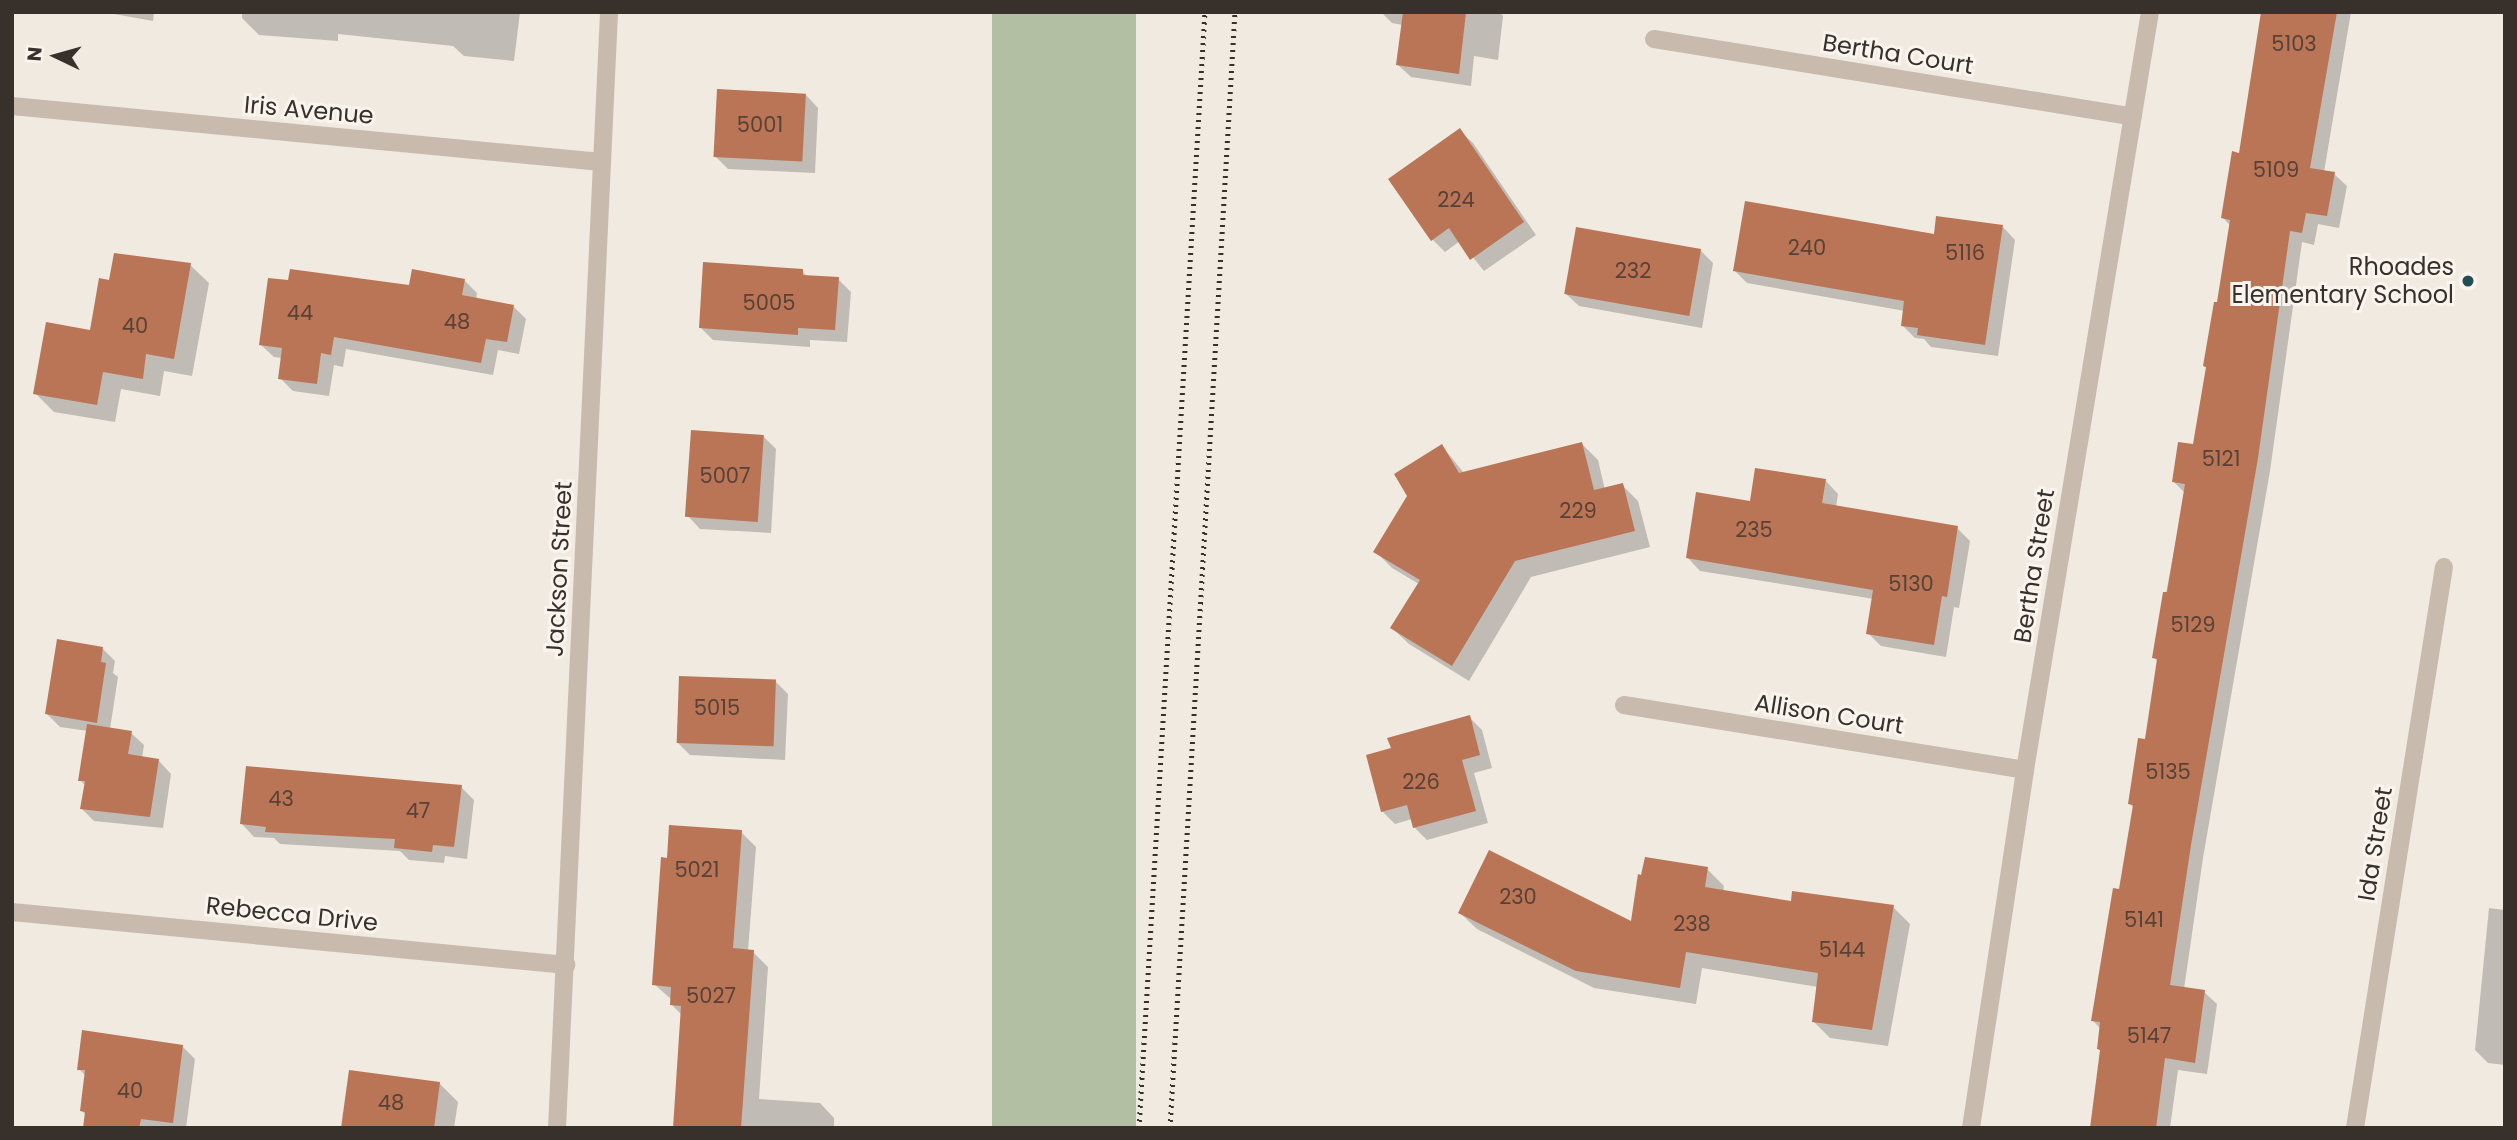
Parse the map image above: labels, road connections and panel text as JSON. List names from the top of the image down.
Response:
{
  "streets": {
    "street": [
      "Bertha Court",
      "Iris Avenue",
      "Bertha Street",
      "Jackson Street",
      "Allison Court",
      "Ida Street",
      "Rebecca Drive"
    ]
  },
  "crossings": [
    ["Bertha Court", "Bertha Street"],
    ["Iris Avenue", "Jackson Street"],
    ["Bertha Street", "Allison Court"],
    ["Jackson Street", "Rebecca Drive"]
  ],
  "places": ["Rhoades Elementary School"],
  "house_numbers": [
    "5103",
    "5001",
    "5109",
    "224",
    "240",
    "5116",
    "232",
    "5005",
    "44",
    "48",
    "40",
    "5121",
    "5007",
    "229",
    "235",
    "5130",
    "5129",
    "5015",
    "5135",
    "226",
    "43",
    "47",
    "5021",
    "230",
    "5141",
    "238",
    "5144",
    "5027",
    "5147",
    "40",
    "48"
  ],
  "north": "left"
}
